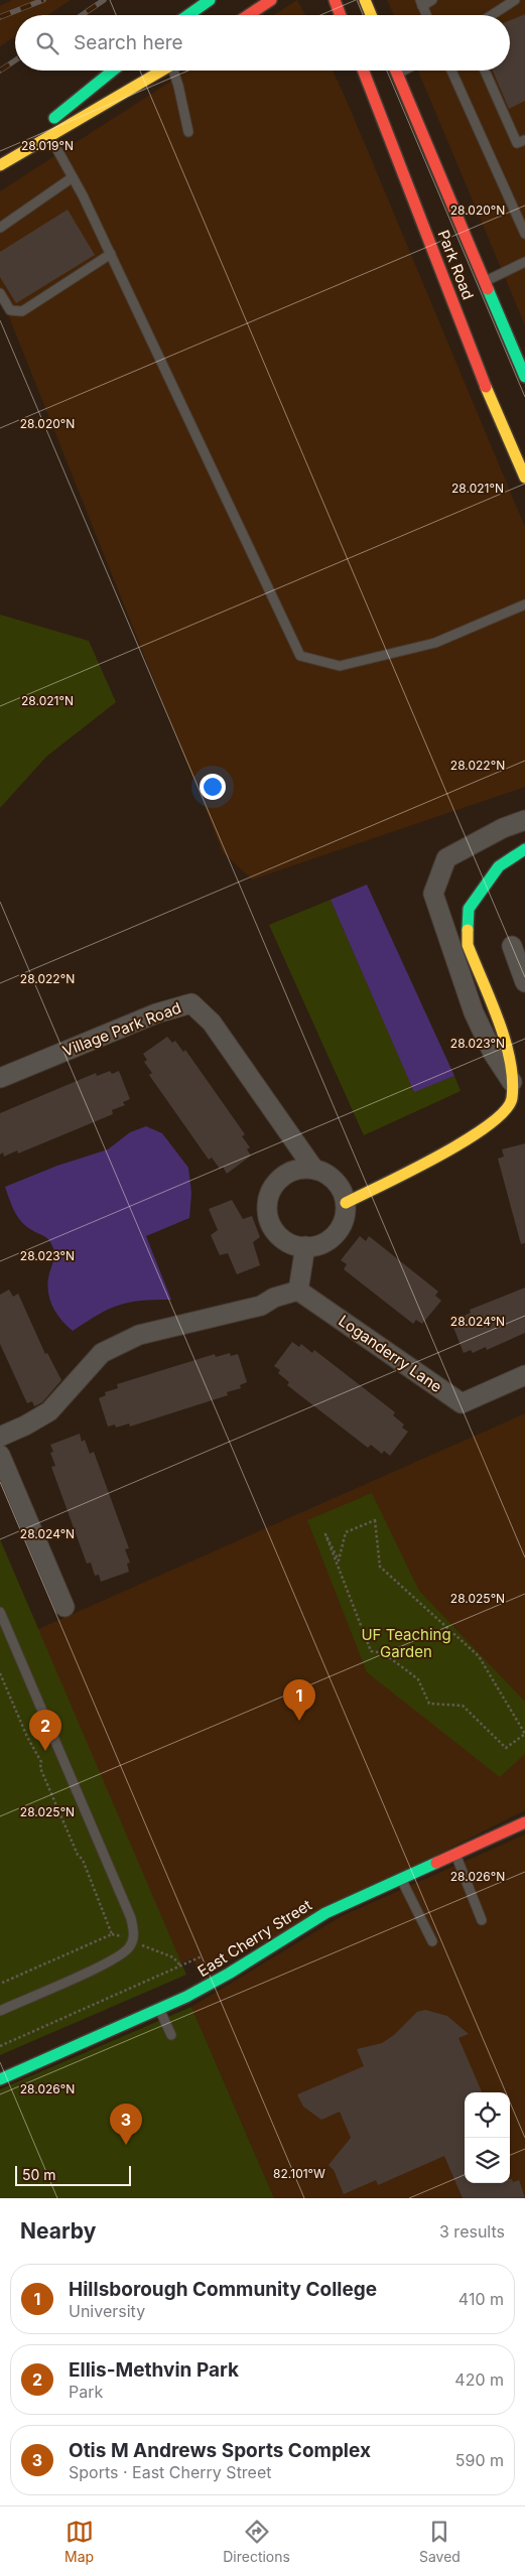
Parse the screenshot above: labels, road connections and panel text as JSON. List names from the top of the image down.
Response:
{
  "streets": {
    "main road": ["Park Road", "East Cherry Street"],
    "street": ["Village Park Road", "Loganderry Lane"]
  },
  "parks": ["UF Teaching Garden"],
  "scale_bar": "50 m",
  "page": {
    "search": "Search here",
    "pins": ["1", "2", "3"],
    "scale": "50 m",
    "heading": ["Nearby", "3 results"],
    "list": [
      {
        "mark": "1",
        "name": "Hillsborough Community College",
        "note": "University",
        "value": "410 m"
      },
      {
        "mark": "2",
        "name": "Ellis-Methvin Park",
        "note": "Park",
        "value": "420 m"
      },
      {
        "mark": "3",
        "name": "Otis M Andrews Sports Complex",
        "note": "Sports · East Cherry Street",
        "value": "590 m"
      }
    ],
    "nav": ["Map", "Directions", "Saved"]
  },
  "coordinates": [
    "28.019°N",
    "28.020°N",
    "28.021°N",
    "28.022°N",
    "28.023°N",
    "28.024°N",
    "28.025°N",
    "28.026°N",
    "82.101°W"
  ]
}
